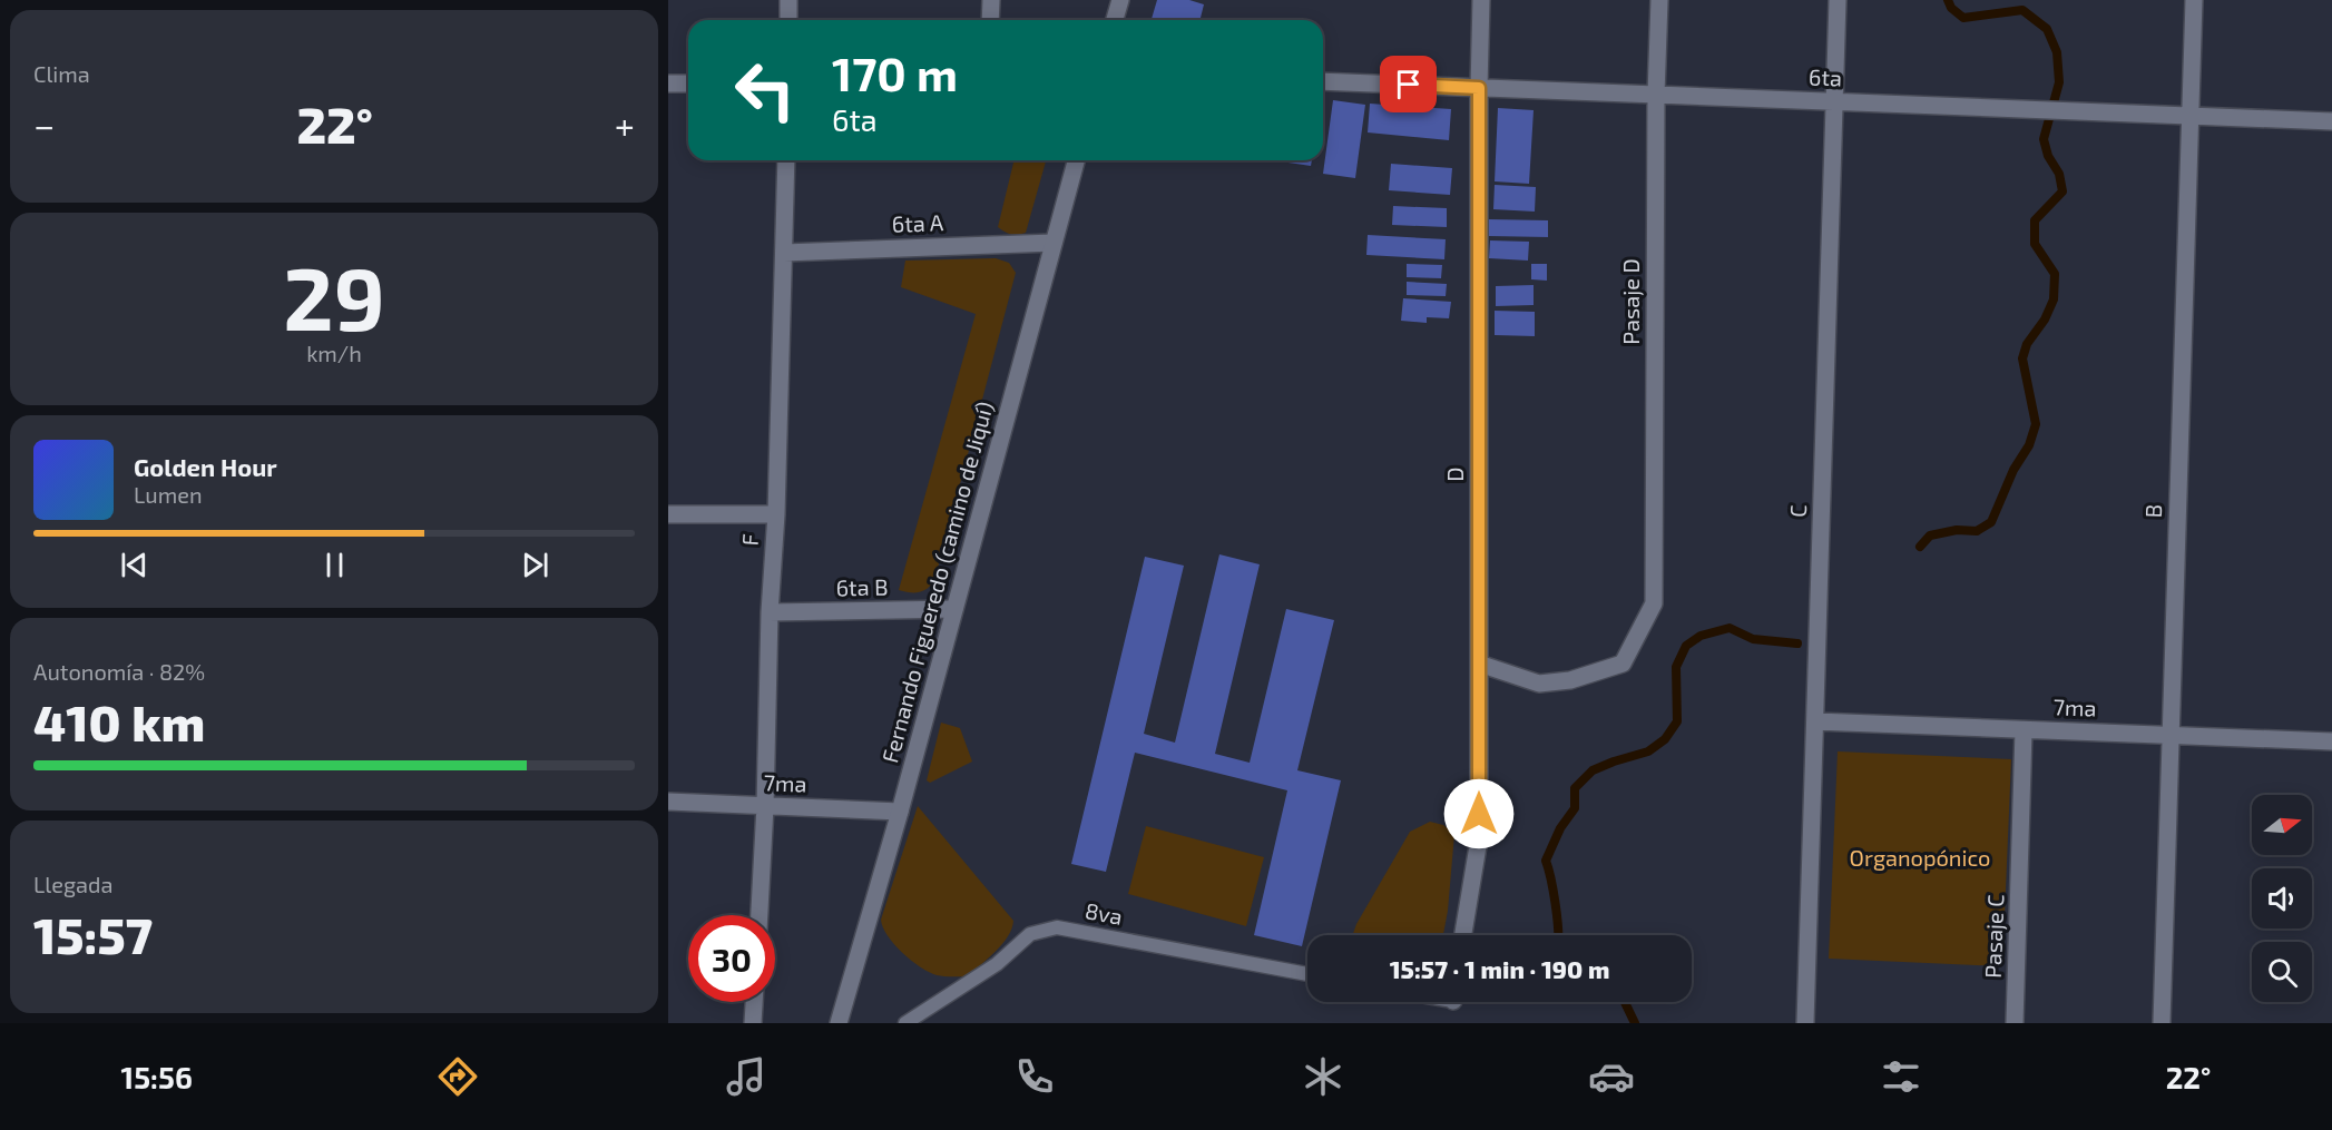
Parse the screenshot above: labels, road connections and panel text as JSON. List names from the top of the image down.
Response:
{
  "streets": {
    "street": [
      "6ta",
      "6ta A",
      "Pasaje D",
      "D",
      "C",
      "B",
      "F",
      "Fernando Figueredo (camino de Jiquí)",
      "6ta B",
      "7ma",
      "Pasaje C"
    ],
    "lane": ["8va"]
  },
  "crossings": [
    ["6ta", "Pasaje D"],
    ["6ta", "D"],
    ["6ta", "C"],
    ["6ta", "B"],
    ["6ta A", "F"],
    ["6ta A", "Fernando Figueredo (camino de Jiquí)"],
    ["Pasaje D", "D"],
    ["C", "7ma"],
    ["B", "7ma"],
    ["F", "6ta B"],
    ["F", "7ma"],
    ["Fernando Figueredo (camino de Jiquí)", "6ta B"],
    ["Fernando Figueredo (camino de Jiquí)", "7ma"],
    ["7ma", "Pasaje C"]
  ],
  "parks": ["Organopónico"],
  "north": "right",
  "page": {
    "tile": [
      "Clima",
      ["29", "km/h"],
      ["Autonomía · 82%", "410 km"],
      ["Llegada", "15:57"]
    ],
    "turn": ["170 m", "6ta"],
    "heat": ["−", "22°", "+"],
    "song": ["Golden Hour", "Lumen"],
    "limit": "30",
    "trip": "15:57 · 1 min · 190 m",
    "tabs": ["15:56", "22°"]
  }
}
